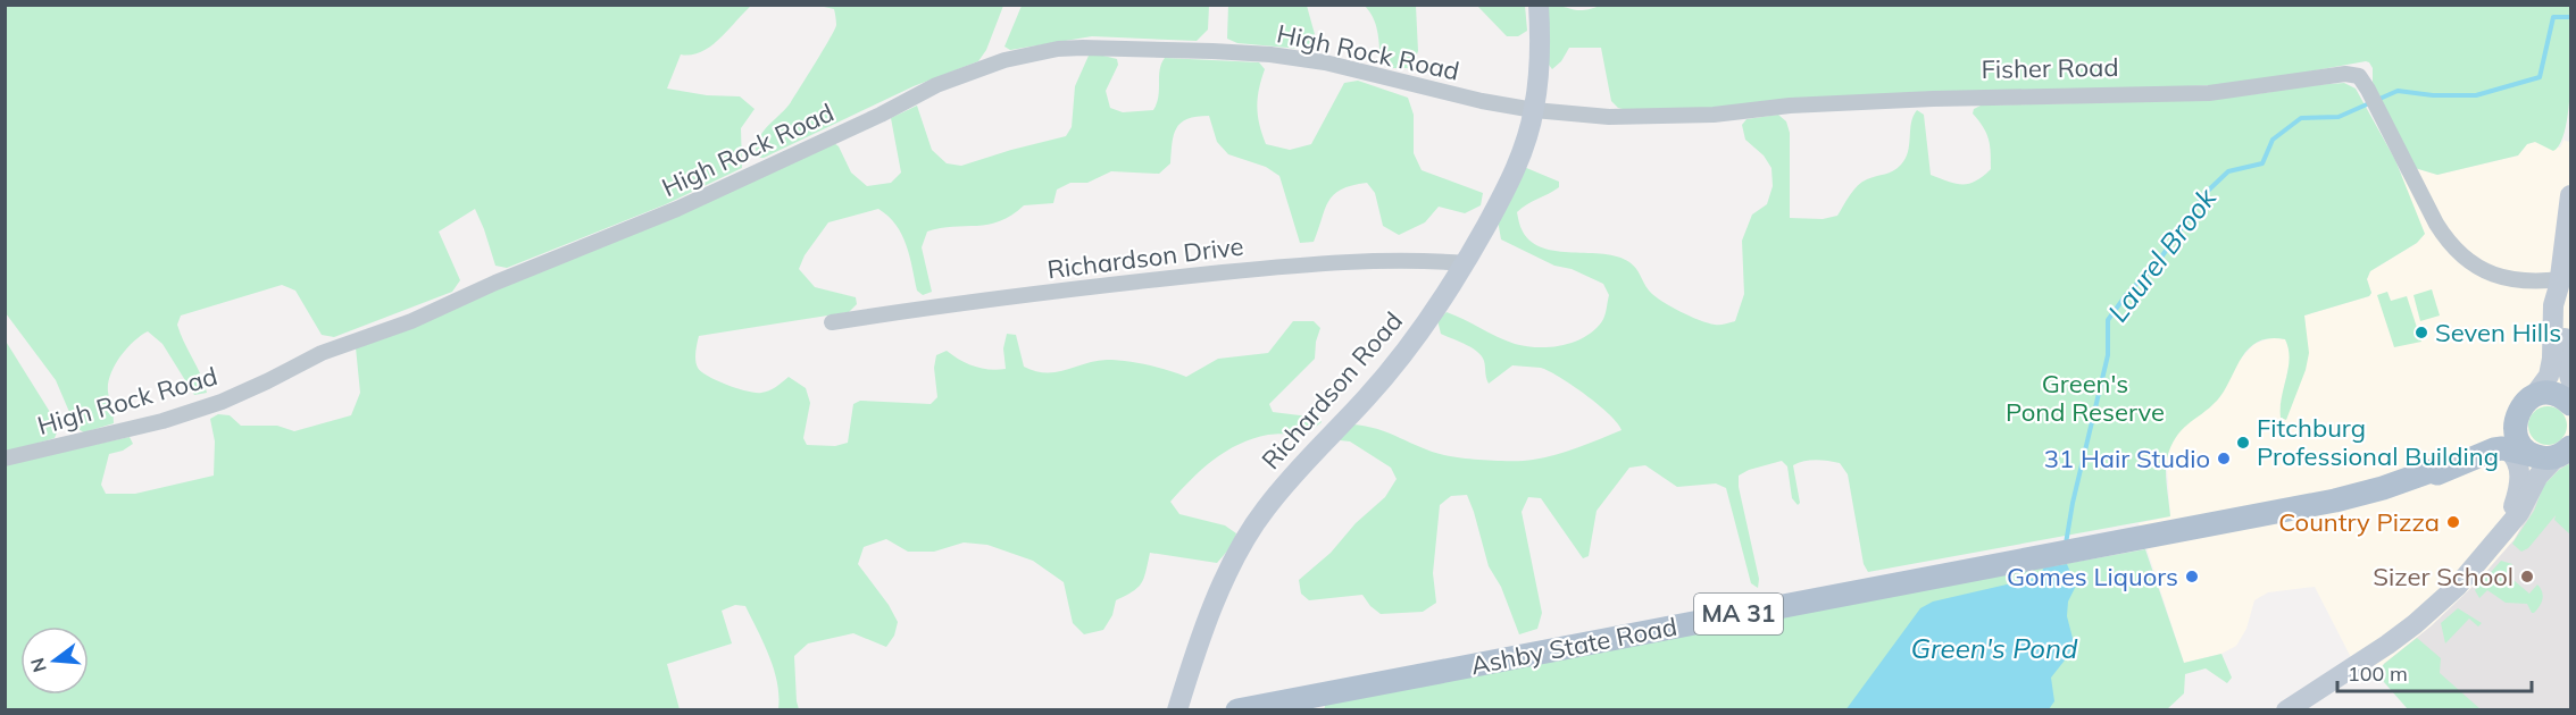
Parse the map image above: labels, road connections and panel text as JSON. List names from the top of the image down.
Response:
{
  "streets": {
    "main road": ["MA 31", "Ashby State Road"],
    "street": [
      "High Rock Road",
      "Fisher Road",
      "Richardson Drive",
      "Richardson Road"
    ]
  },
  "crossings": [
    ["High Rock Road", "Fisher Road"],
    ["High Rock Road", "Richardson Road"],
    ["Fisher Road", "Richardson Road"],
    ["Richardson Drive", "Richardson Road"]
  ],
  "water": ["Laurel Brook", "Green's Pond"],
  "parks": ["Green's Pond Reserve"],
  "places": [
    "Seven Hills",
    "Fitchburg Professional Building",
    "31 Hair Studio",
    "Country Pizza",
    "Gomes Liquors",
    "Sizer School"
  ],
  "scale_bar": "100 m",
  "north": "left"
}
